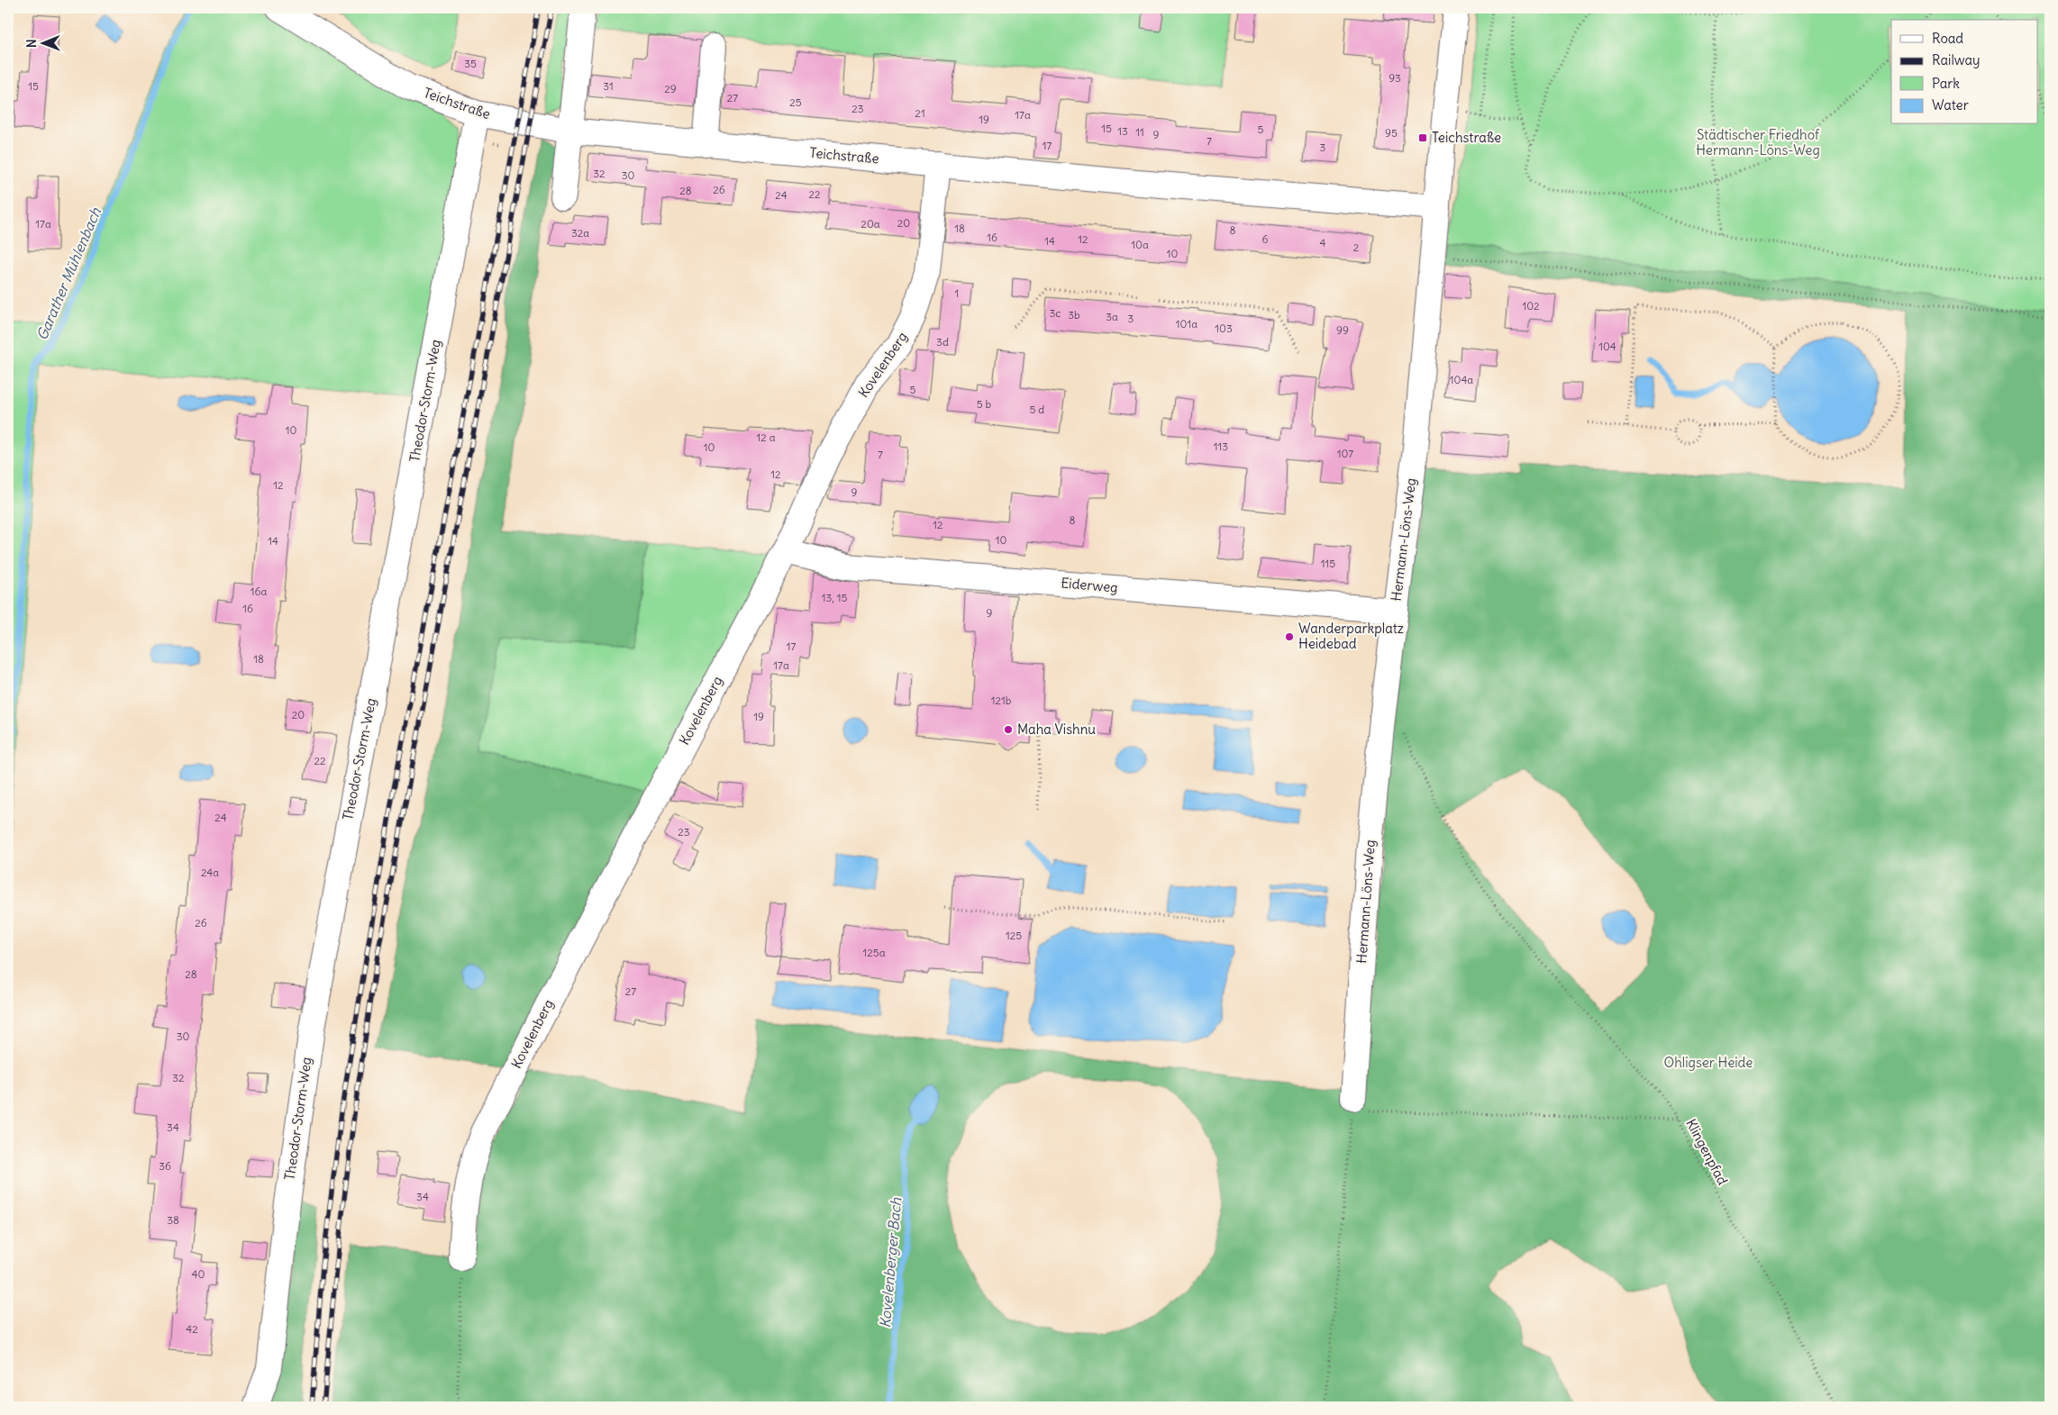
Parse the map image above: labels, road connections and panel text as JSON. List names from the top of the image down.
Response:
{
  "streets": {
    "street": [
      "Teichstraße",
      "Kovelenberg",
      "Theodor-Storm-Weg",
      "Hermann-Löns-Weg",
      "Eiderweg"
    ],
    "path": ["Klingenpfad"]
  },
  "crossings": [
    ["Teichstraße", "Kovelenberg"],
    ["Teichstraße", "Theodor-Storm-Weg"],
    ["Teichstraße", "Hermann-Löns-Weg"],
    ["Kovelenberg", "Eiderweg"],
    ["Hermann-Löns-Weg", "Eiderweg"],
    ["Hermann-Löns-Weg", "Klingenpfad"]
  ],
  "water": ["Garather Mühlenbach", "Kovelenberger Bach"],
  "parks": ["Städtischer Friedhof Hermann-Löns-Weg", "Ohligser Heide"],
  "places": {
    "transit": ["Teichstraße"],
    "other": ["Wanderparkplatz Heidebad", "Maha Vishnu"]
  },
  "house_numbers": [
    "35",
    "93",
    "15",
    "31",
    "29",
    "27",
    "25",
    "23",
    "21",
    "17a",
    "19",
    "15",
    "5",
    "13",
    "11",
    "95",
    "9",
    "7",
    "17",
    "3",
    "32",
    "30",
    "26",
    "28",
    "22",
    "24",
    "20",
    "17a",
    "20a",
    "18",
    "8",
    "32a",
    "16",
    "12",
    "6",
    "14",
    "4",
    "10a",
    "2",
    "10",
    "1",
    "102",
    "3c",
    "3b",
    "3a",
    "3",
    "101a",
    "103",
    "99",
    "3d",
    "104",
    "104a",
    "5",
    "5 b",
    "5 d",
    "10",
    "12 a",
    "113",
    "10",
    "107",
    "7",
    "12",
    "12",
    "9",
    "8",
    "12",
    "10",
    "14",
    "115",
    "16a",
    "13, 15",
    "16",
    "9",
    "17",
    "18",
    "17a",
    "121b",
    "20",
    "19",
    "22",
    "24",
    "23",
    "24a",
    "26",
    "125",
    "125a",
    "28",
    "27",
    "30",
    "32",
    "34",
    "36",
    "34",
    "38",
    "40",
    "42"
  ],
  "legend": [
    "Road",
    "Railway",
    "Park",
    "Water"
  ],
  "north": "left"
}
